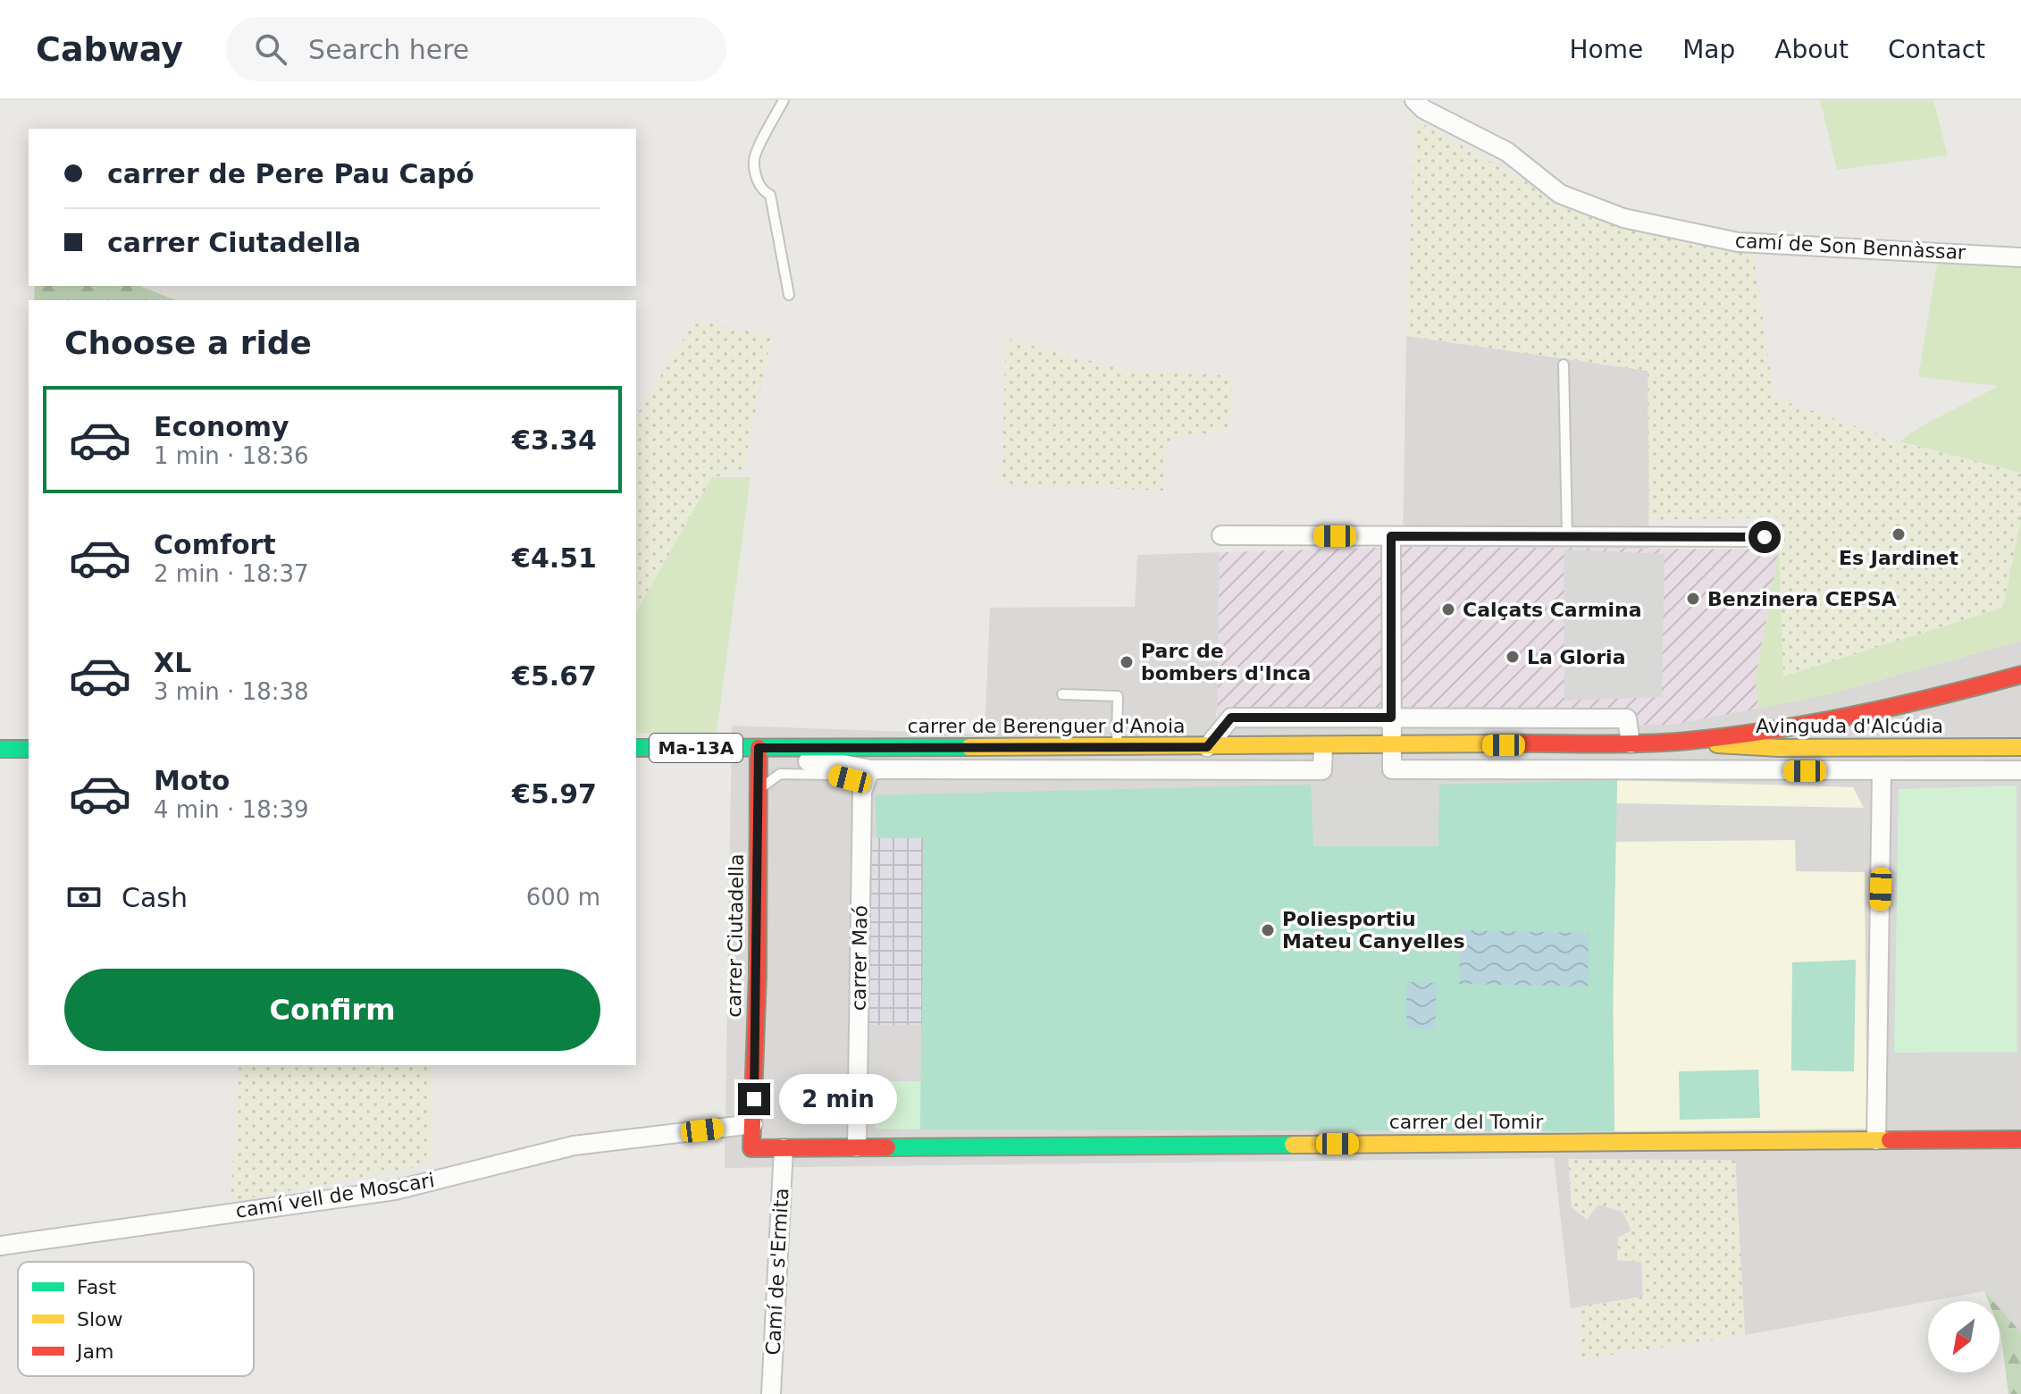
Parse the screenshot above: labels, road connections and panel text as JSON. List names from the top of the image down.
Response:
{
  "streets": {
    "street": [
      "camí de Son Bennàssar",
      "carrer de Berenguer d'Anoia",
      "Avinguda d'Alcúdia",
      "Ma-13A",
      "carrer Ciutadella",
      "carrer Maó",
      "carrer del Tomir",
      "camí vell de Moscari",
      "Camí de s'Ermita"
    ]
  },
  "crossings": [
    ["carrer de Berenguer d'Anoia", "Avinguda d'Alcúdia"],
    ["carrer de Berenguer d'Anoia", "Ma-13A"],
    ["carrer de Berenguer d'Anoia", "carrer Ciutadella"],
    ["Ma-13A", "carrer Ciutadella"],
    ["carrer Ciutadella", "carrer del Tomir"],
    ["carrer Ciutadella", "camí vell de Moscari"],
    ["carrer Maó", "carrer del Tomir"],
    ["carrer del Tomir", "camí vell de Moscari"],
    ["carrer del Tomir", "Camí de s'Ermita"]
  ],
  "places": [
    "Es Jardinet",
    "Benzinera CEPSA",
    "Calçats Carmina",
    "La Gloria",
    "Parc de bombers d'Inca",
    "Poliesportiu Mateu Canyelles"
  ],
  "legend": ["Fast", "Slow", "Jam"],
  "north": "bottom left",
  "page": {
    "header": "Cabway",
    "search": "Search here",
    "nav": [
      "Home",
      "Map",
      "About",
      "Contact"
    ],
    "banner": ["carrer de Pere Pau Capó", "carrer Ciutadella"],
    "heading": "Choose a ride",
    "list": [
      {
        "name": "Economy",
        "note": "1 min · 18:36",
        "value": "€3.34"
      },
      {
        "name": "Comfort",
        "note": "2 min · 18:37",
        "value": "€4.51"
      },
      {
        "name": "XL",
        "note": "3 min · 18:38",
        "value": "€5.67"
      },
      {
        "name": "Moto",
        "note": "4 min · 18:39",
        "value": "€5.97"
      }
    ],
    "pay": ["Cash", "600 m"],
    "buttons": "Confirm",
    "bubble": "2 min"
  }
}
